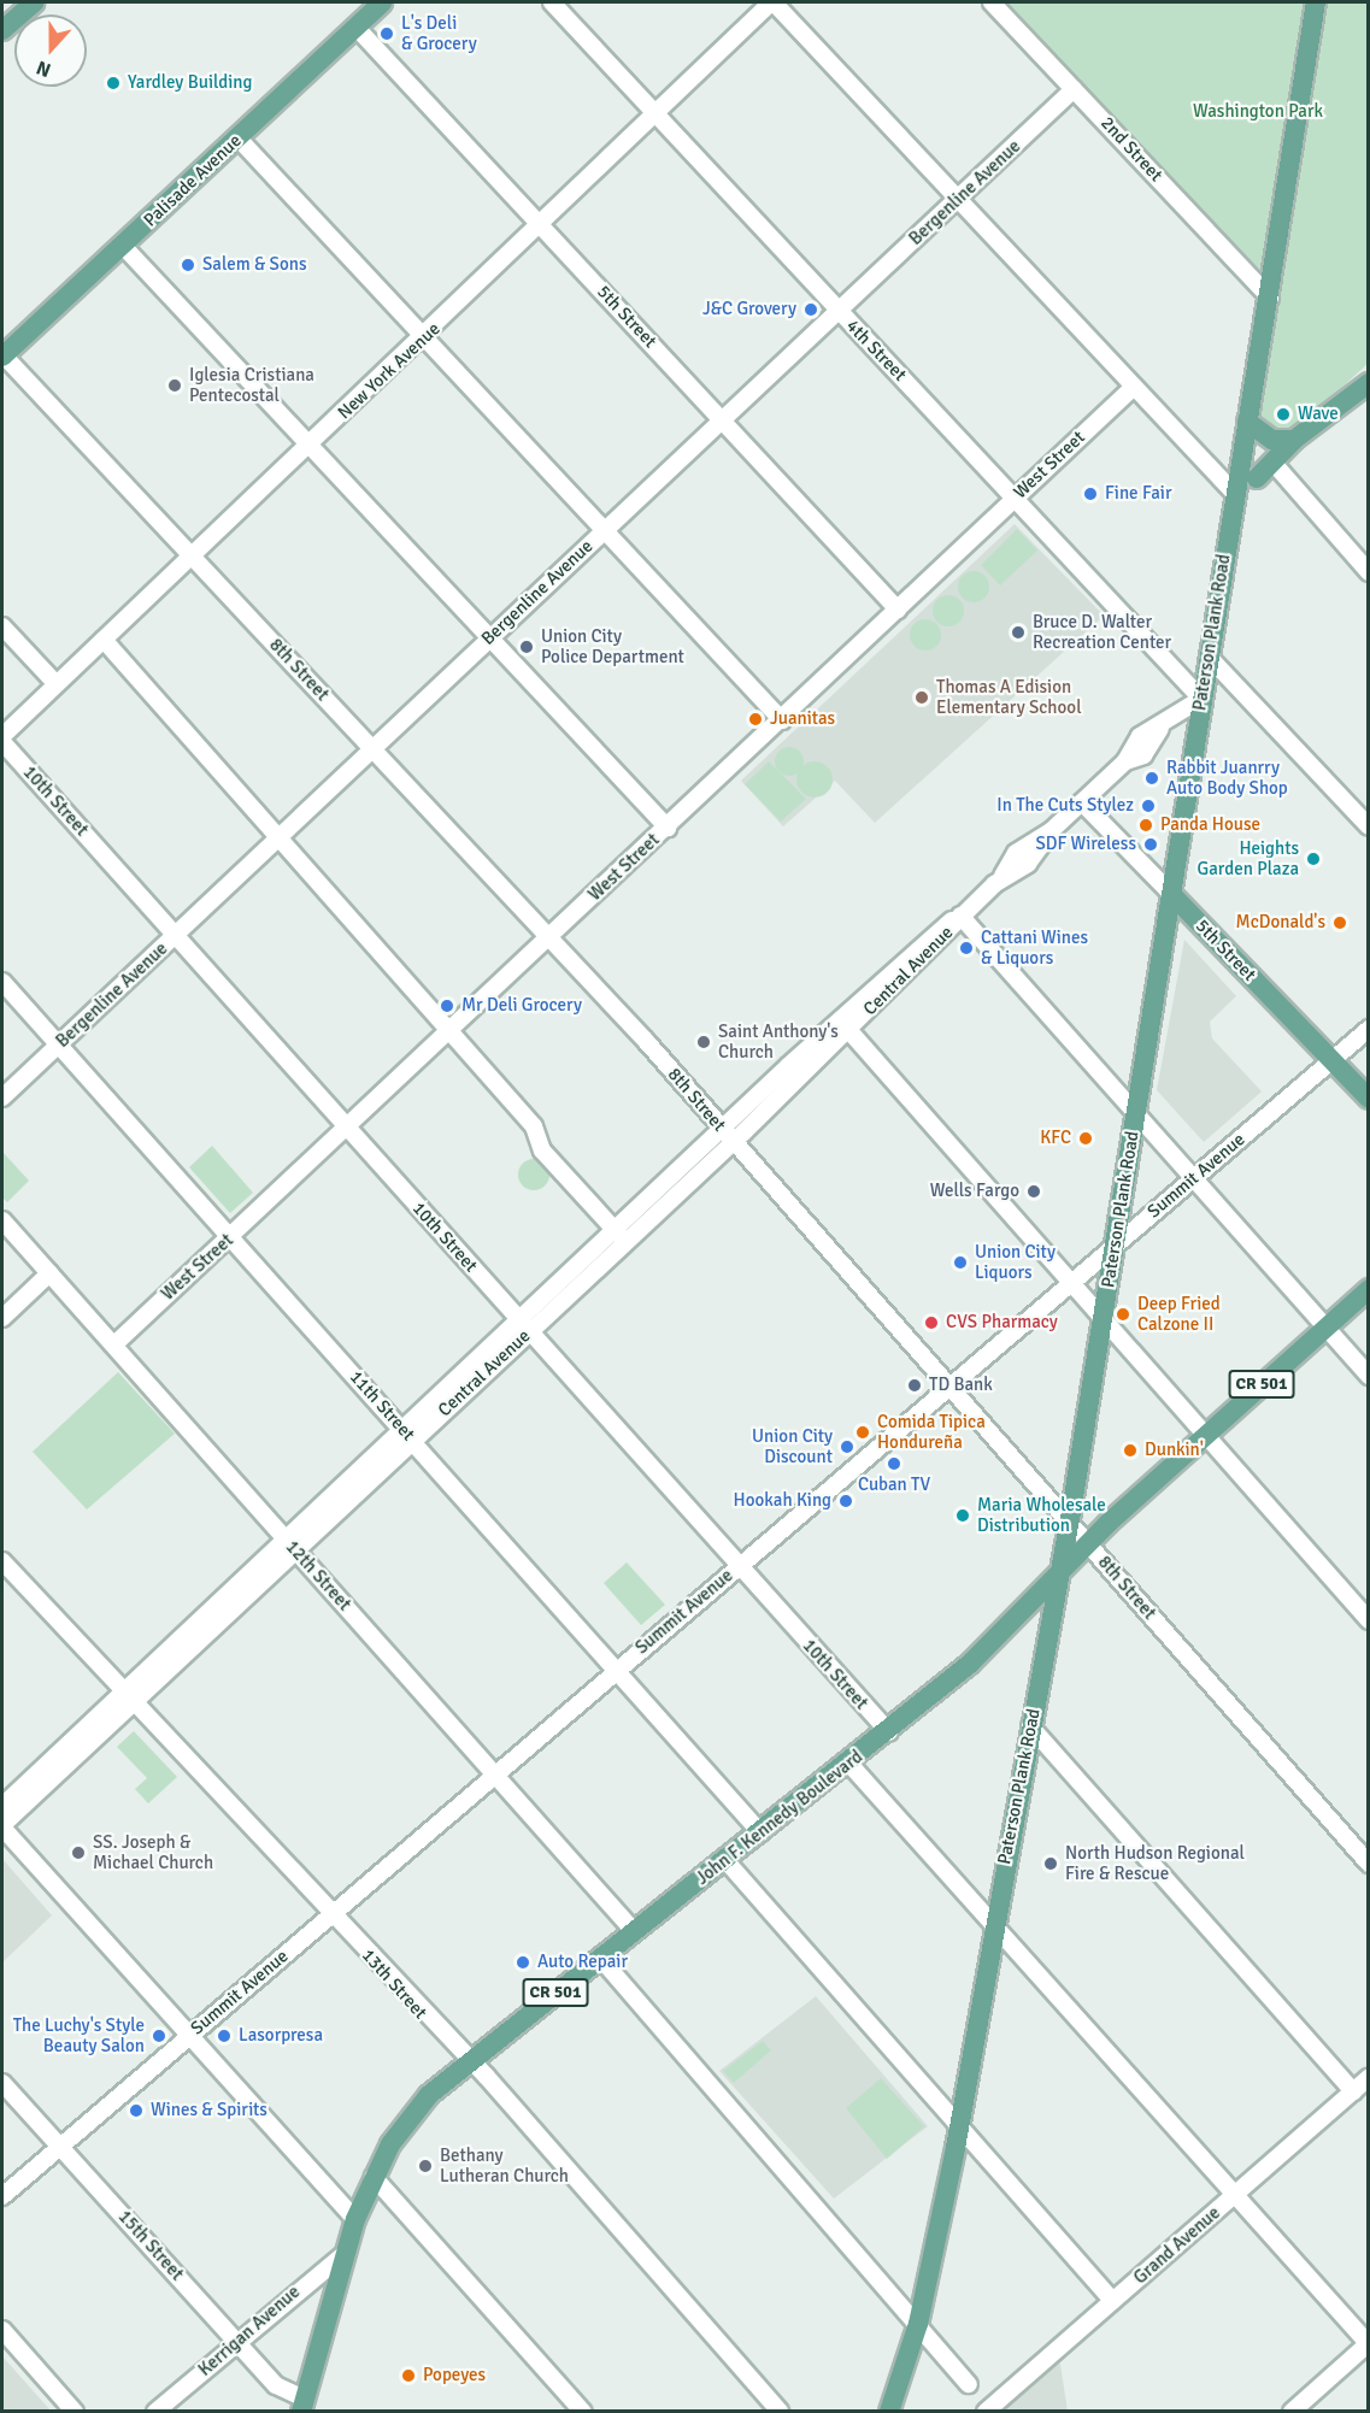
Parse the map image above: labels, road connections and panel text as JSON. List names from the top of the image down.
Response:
{
  "streets": {
    "main road": [
      "Palisade Avenue",
      "5th Street",
      "Paterson Plank Road",
      "CR 501",
      "John F. Kennedy Boulevard"
    ],
    "street": [
      "2nd Street",
      "Bergenline Avenue",
      "4th Street",
      "New York Avenue",
      "West Street",
      "8th Street",
      "10th Street",
      "Central Avenue",
      "Summit Avenue",
      "11th Street",
      "12th Street",
      "13th Street",
      "15th Street",
      "Grand Avenue",
      "Kerrigan Avenue"
    ]
  },
  "crossings": [
    ["2nd Street", "Bergenline Avenue"],
    ["2nd Street", "Paterson Plank Road"],
    ["Palisade Avenue", "5th Street"],
    ["Palisade Avenue", "8th Street"],
    ["Bergenline Avenue", "5th Street"],
    ["Bergenline Avenue", "4th Street"],
    ["Bergenline Avenue", "8th Street"],
    ["Bergenline Avenue", "10th Street"],
    ["Bergenline Avenue", "11th Street"],
    ["5th Street", "New York Avenue"],
    ["5th Street", "West Street"],
    ["5th Street", "Paterson Plank Road"],
    ["5th Street", "Central Avenue"],
    ["5th Street", "Summit Avenue"],
    ["4th Street", "New York Avenue"],
    ["4th Street", "West Street"],
    ["4th Street", "Paterson Plank Road"],
    ["4th Street", "Central Avenue"],
    ["New York Avenue", "8th Street"],
    ["West Street", "8th Street"],
    ["West Street", "10th Street"],
    ["West Street", "11th Street"],
    ["West Street", "12th Street"],
    ["Paterson Plank Road", "8th Street"],
    ["Paterson Plank Road", "Central Avenue"],
    ["Paterson Plank Road", "Summit Avenue"],
    ["Paterson Plank Road", "John F. Kennedy Boulevard"],
    ["8th Street", "Central Avenue"],
    ["8th Street", "Summit Avenue"],
    ["8th Street", "John F. Kennedy Boulevard"],
    ["10th Street", "Central Avenue"],
    ["10th Street", "Summit Avenue"],
    ["10th Street", "John F. Kennedy Boulevard"],
    ["Central Avenue", "11th Street"],
    ["Central Avenue", "12th Street"],
    ["Central Avenue", "13th Street"],
    ["Summit Avenue", "11th Street"],
    ["Summit Avenue", "12th Street"],
    ["Summit Avenue", "13th Street"],
    ["Summit Avenue", "15th Street"],
    ["11th Street", "John F. Kennedy Boulevard"],
    ["12th Street", "John F. Kennedy Boulevard"],
    ["John F. Kennedy Boulevard", "13th Street"],
    ["John F. Kennedy Boulevard", "15th Street"],
    ["John F. Kennedy Boulevard", "Kerrigan Avenue"],
    ["15th Street", "Kerrigan Avenue"]
  ],
  "parks": ["Washington Park"],
  "places": [
    "L's Deli & Grocery",
    "Yardley Building",
    "Salem & Sons",
    "J&C Grovery",
    "Iglesia Cristiana Pentecostal",
    "Wave",
    "Fine Fair",
    "Bruce D. Walter Recreation Center",
    "Union City Police Department",
    "Thomas A Edision Elementary School",
    "Juanitas",
    "Rabbit Juanrry Auto Body Shop",
    "In The Cuts Stylez",
    "Panda House",
    "SDF Wireless",
    "Heights Garden Plaza",
    "McDonald's",
    "Cattani Wines & Liquors",
    "Mr Deli Grocery",
    "Saint Anthony's Church",
    "KFC",
    "Wells Fargo",
    "Union City Liquors",
    "Deep Fried Calzone II",
    "CVS Pharmacy",
    "TD Bank",
    "Comida Tipica Hondureña",
    "Union City Discount",
    "Dunkin'",
    "Cuban TV",
    "Hookah King",
    "Maria Wholesale Distribution",
    "SS. Joseph & Michael Church",
    "North Hudson Regional Fire & Rescue",
    "Auto Repair",
    "The Luchy's Style Beauty Salon",
    "Lasorpresa",
    "Wines & Spirits",
    "Bethany Lutheran Church",
    "Popeyes"
  ],
  "north": "bottom"
}
